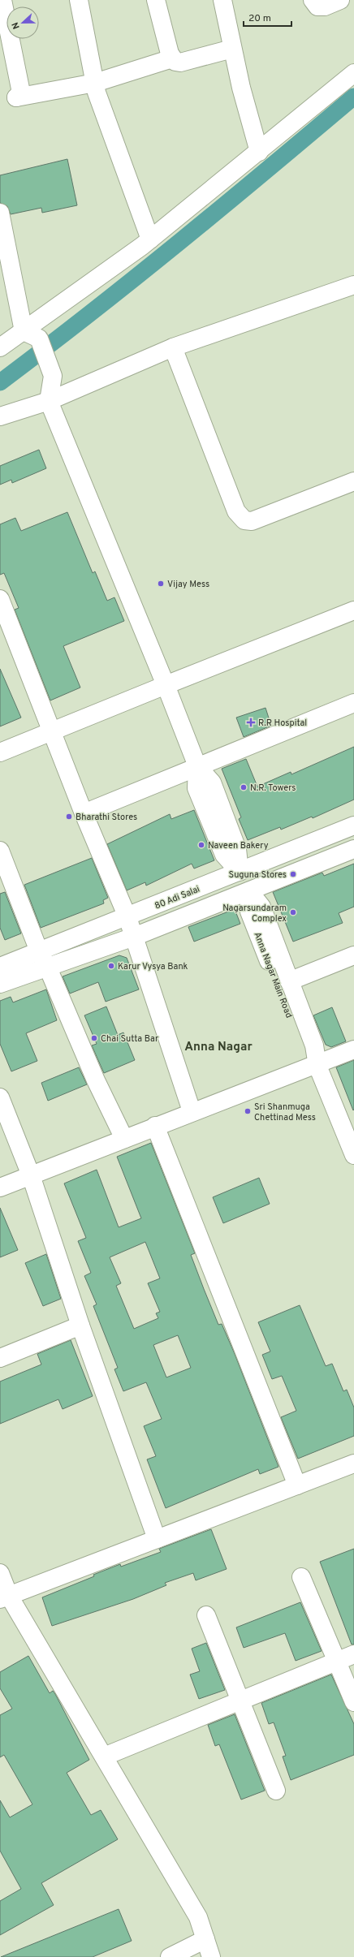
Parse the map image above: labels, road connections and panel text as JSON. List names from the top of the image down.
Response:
{
  "streets": {
    "street": ["80 Adi Salai", "Anna Nagar Main Road"]
  },
  "crossings": [
    ["80 Adi Salai", "Anna Nagar Main Road"]
  ],
  "districts": ["Anna Nagar"],
  "places": {
    "other": [
      "Vijay Mess",
      "N.R. Towers",
      "Bharathi Stores",
      "Naveen Bakery",
      "Suguna Stores",
      "Nagarsundaram Complex",
      "Karur Vysya Bank",
      "Chai Sutta Bar",
      "Sri Shanmuga Chettinad Mess"
    ],
    "health": ["R.R Hospital"]
  },
  "scale_bar": "20 m",
  "north": "left"
}
